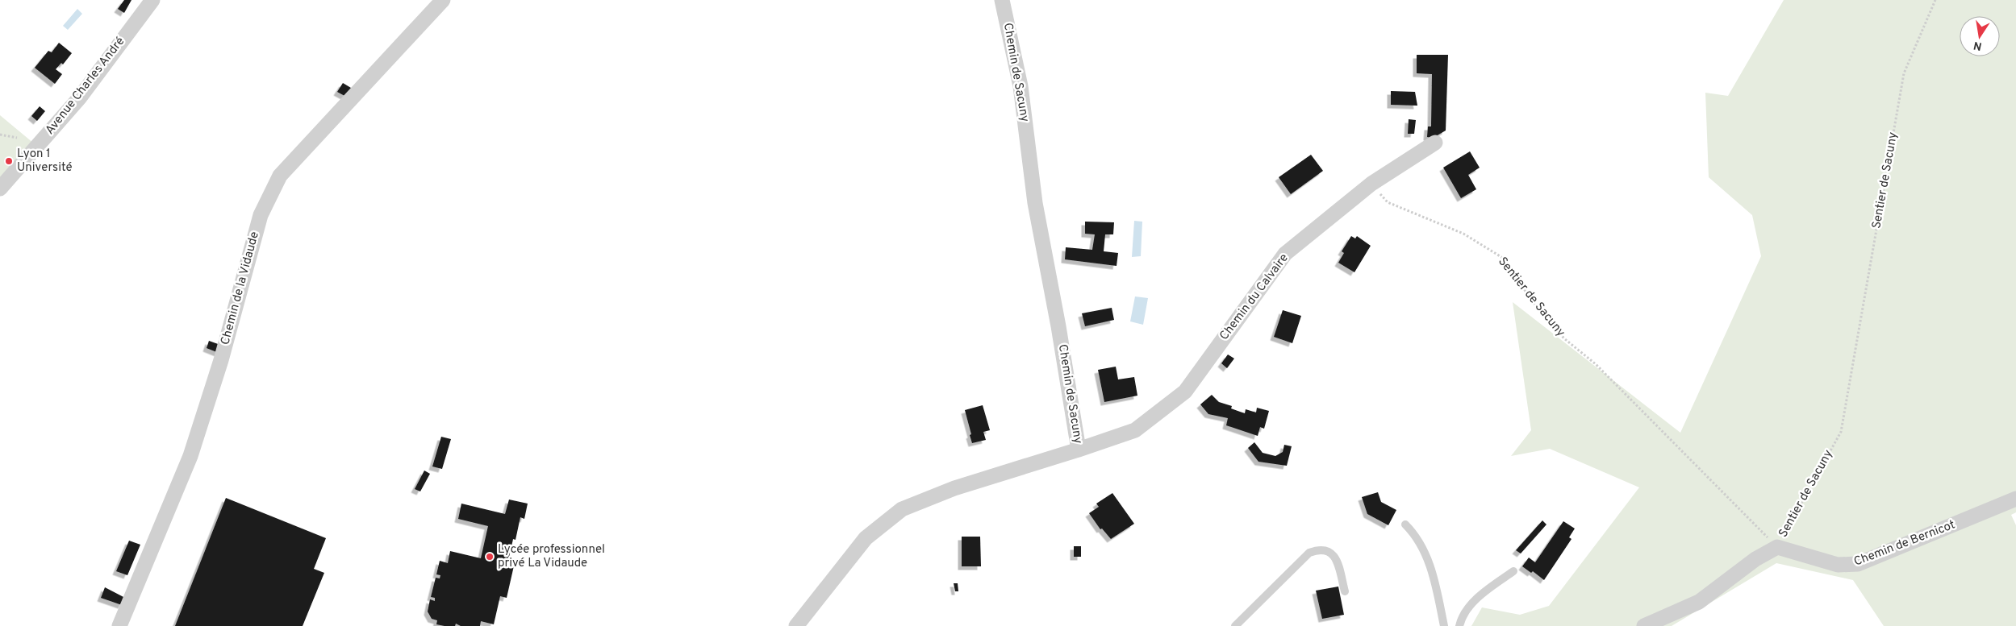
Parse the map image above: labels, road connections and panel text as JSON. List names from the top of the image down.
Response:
{
  "streets": {
    "street": [
      "Chemin de Sacuny",
      "Avenue Charles André",
      "Chemin de la Vidaude",
      "Chemin du Calvaire",
      "Chemin de Bernicot"
    ],
    "path": ["Sentier de Sacuny"]
  },
  "crossings": [
    ["Chemin de Sacuny", "Chemin du Calvaire"],
    ["Sentier de Sacuny", "Chemin du Calvaire"],
    ["Sentier de Sacuny", "Chemin de Bernicot"]
  ],
  "places": ["Lyon 1 Université", "Lycée professionnel privé La Vidaude"],
  "north": "bottom"
}
